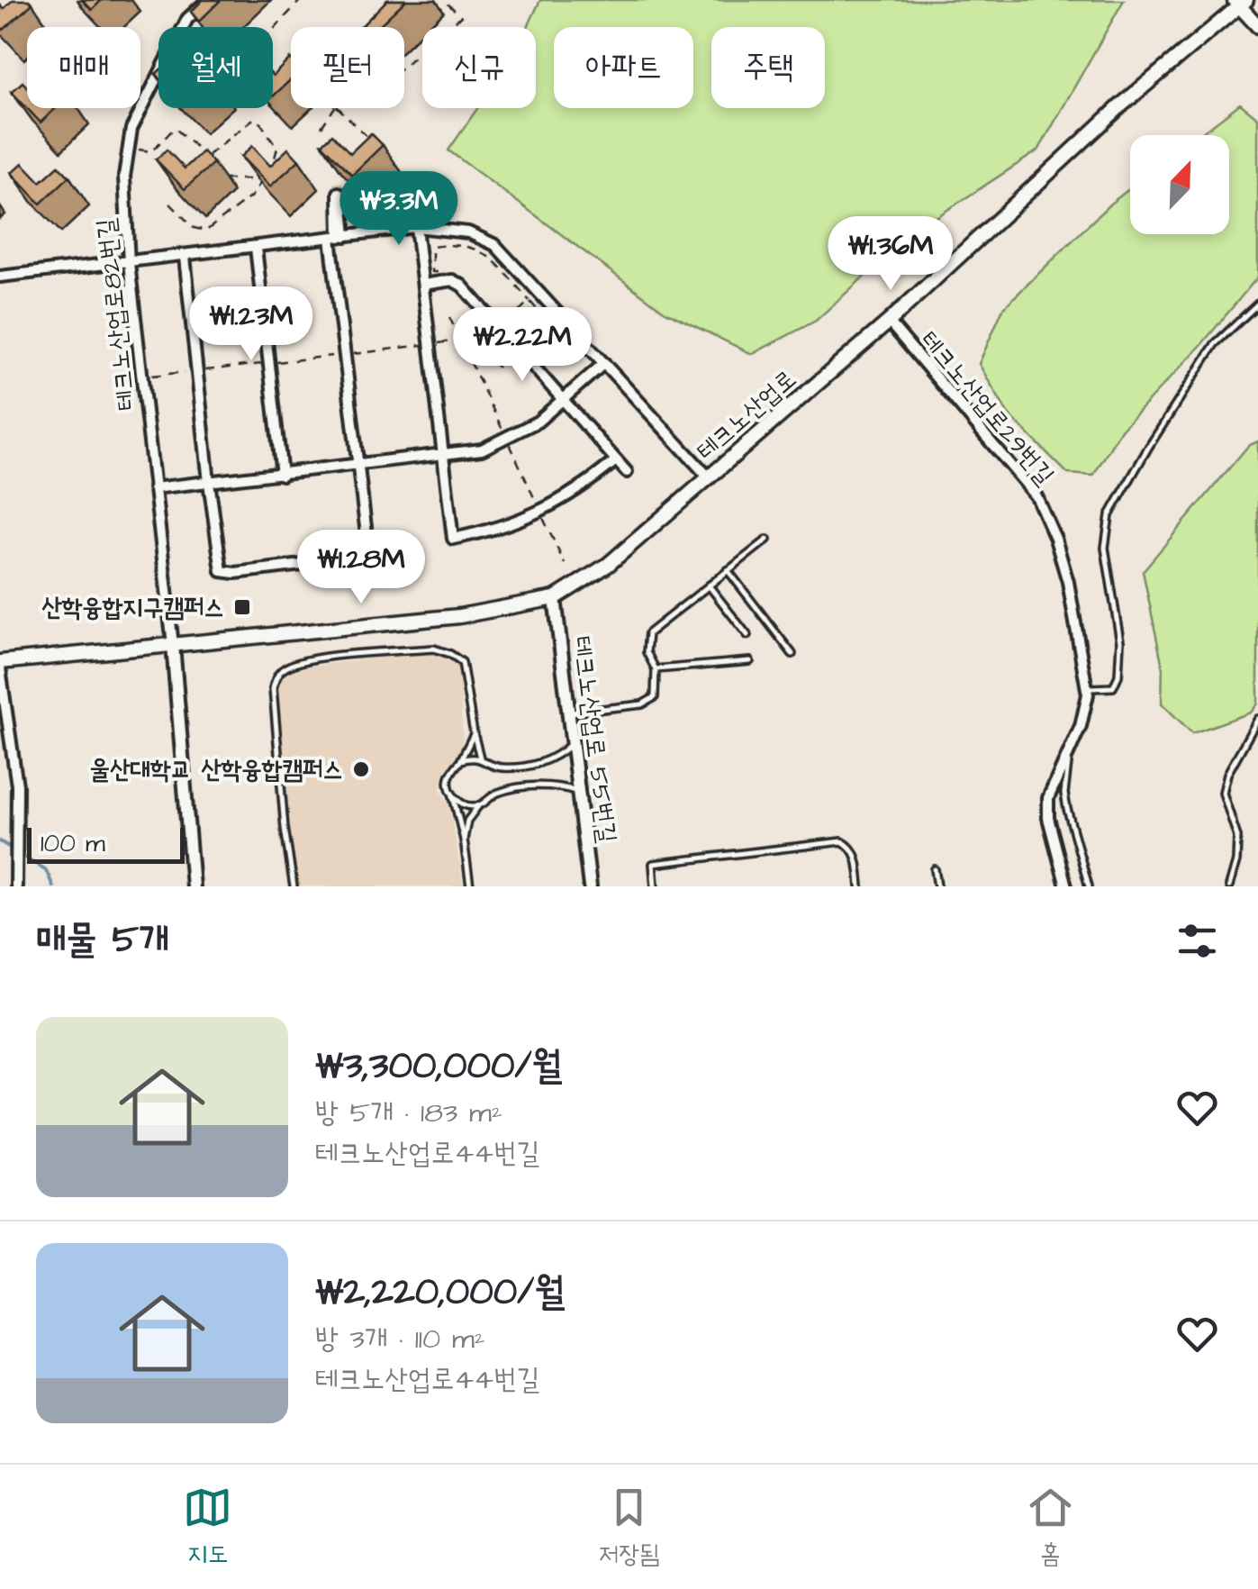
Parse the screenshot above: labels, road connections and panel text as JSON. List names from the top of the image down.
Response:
{
  "streets": {
    "main road": ["테크노산업로"],
    "street": ["테크노산업로82번길", "테크노산업로29번길", "테크노산업로 55번길"]
  },
  "crossings": [
    ["테크노산업로82번길", "테크노산업로"],
    ["테크노산업로29번길", "테크노산업로"],
    ["테크노산업로", "테크노산업로 55번길"]
  ],
  "places": {
    "transit": ["산학융합지구캠퍼스"],
    "other": ["울산대학교 산학융합캠퍼스"]
  },
  "scale_bar": "100 m",
  "north": "top right",
  "page": {
    "chip": [
      "매매",
      "월세",
      "필터",
      "신규",
      "아파트",
      "주택"
    ],
    "price": [
      "₩3.3M",
      "₩1.36M",
      "₩1.23M",
      "₩2.22M",
      "₩1.28M"
    ],
    "scale": "100 m",
    "heading": "매물 5개",
    "list": [
      {
        "name": "₩3,300,000/월",
        "note": "방 5개 · 183 m² · 테크노산업로44번길"
      },
      {
        "name": "₩2,220,000/월",
        "note": "방 3개 · 110 m² · 테크노산업로44번길"
      }
    ],
    "tabs": ["지도", "저장됨", "홈"]
  }
}
